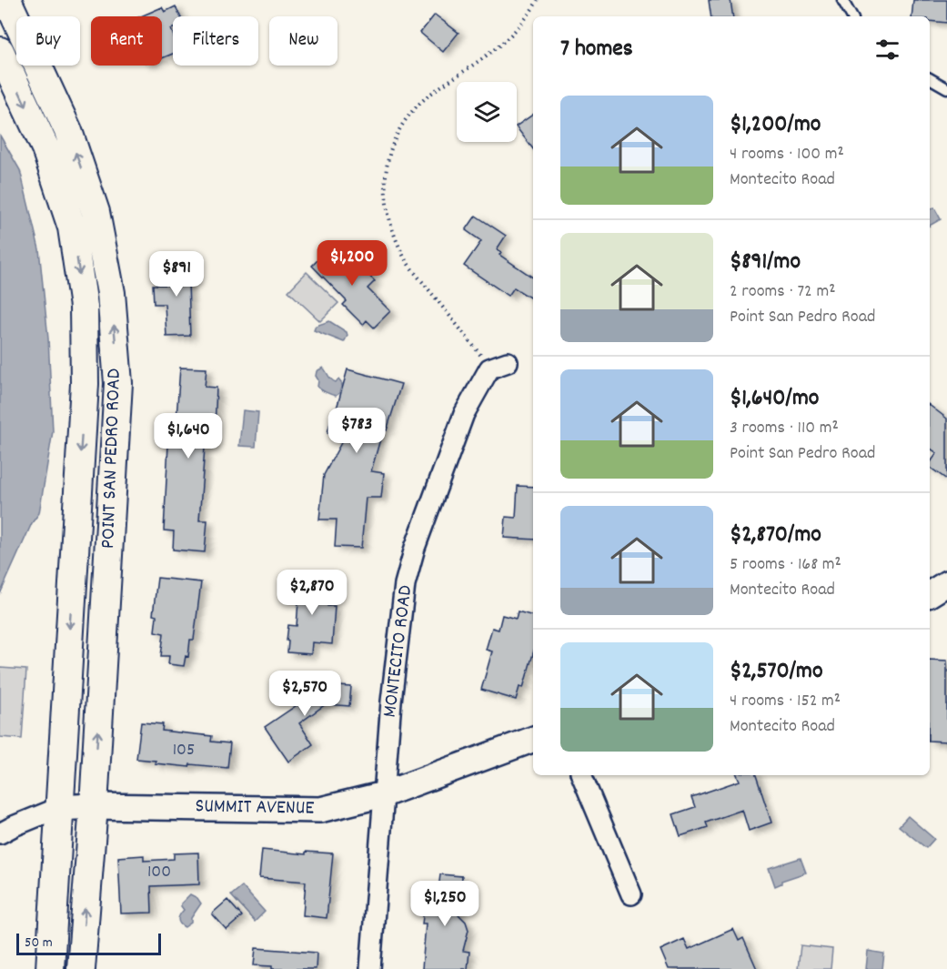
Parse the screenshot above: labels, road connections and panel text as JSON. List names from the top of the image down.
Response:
{
  "streets": {
    "main road": ["POINT SAN PEDRO ROAD"],
    "street": ["MONTECITO ROAD", "SUMMIT AVENUE"]
  },
  "crossings": [
    ["POINT SAN PEDRO ROAD", "SUMMIT AVENUE"],
    ["MONTECITO ROAD", "SUMMIT AVENUE"]
  ],
  "house_numbers": ["105", "100"],
  "scale_bar": "50 m",
  "page": {
    "chip": [
      "Buy",
      "Rent",
      "Filters",
      "New"
    ],
    "heading": "7 homes",
    "list": [
      {
        "name": "$1,200/mo",
        "note": "4 rooms · 100 m² · Montecito Road"
      },
      {
        "name": "$891/mo",
        "note": "2 rooms · 72 m² · Point San Pedro Road"
      },
      {
        "name": "$1,640/mo",
        "note": "3 rooms · 110 m² · Point San Pedro Road"
      },
      {
        "name": "$2,870/mo",
        "note": "5 rooms · 168 m² · Montecito Road"
      },
      {
        "name": "$2,570/mo",
        "note": "4 rooms · 152 m² · Montecito Road"
      }
    ],
    "price": [
      "$1,200",
      "$891",
      "$783",
      "$1,640",
      "$2,870",
      "$2,570",
      "$1,250"
    ],
    "scale": "50 m"
  }
}
